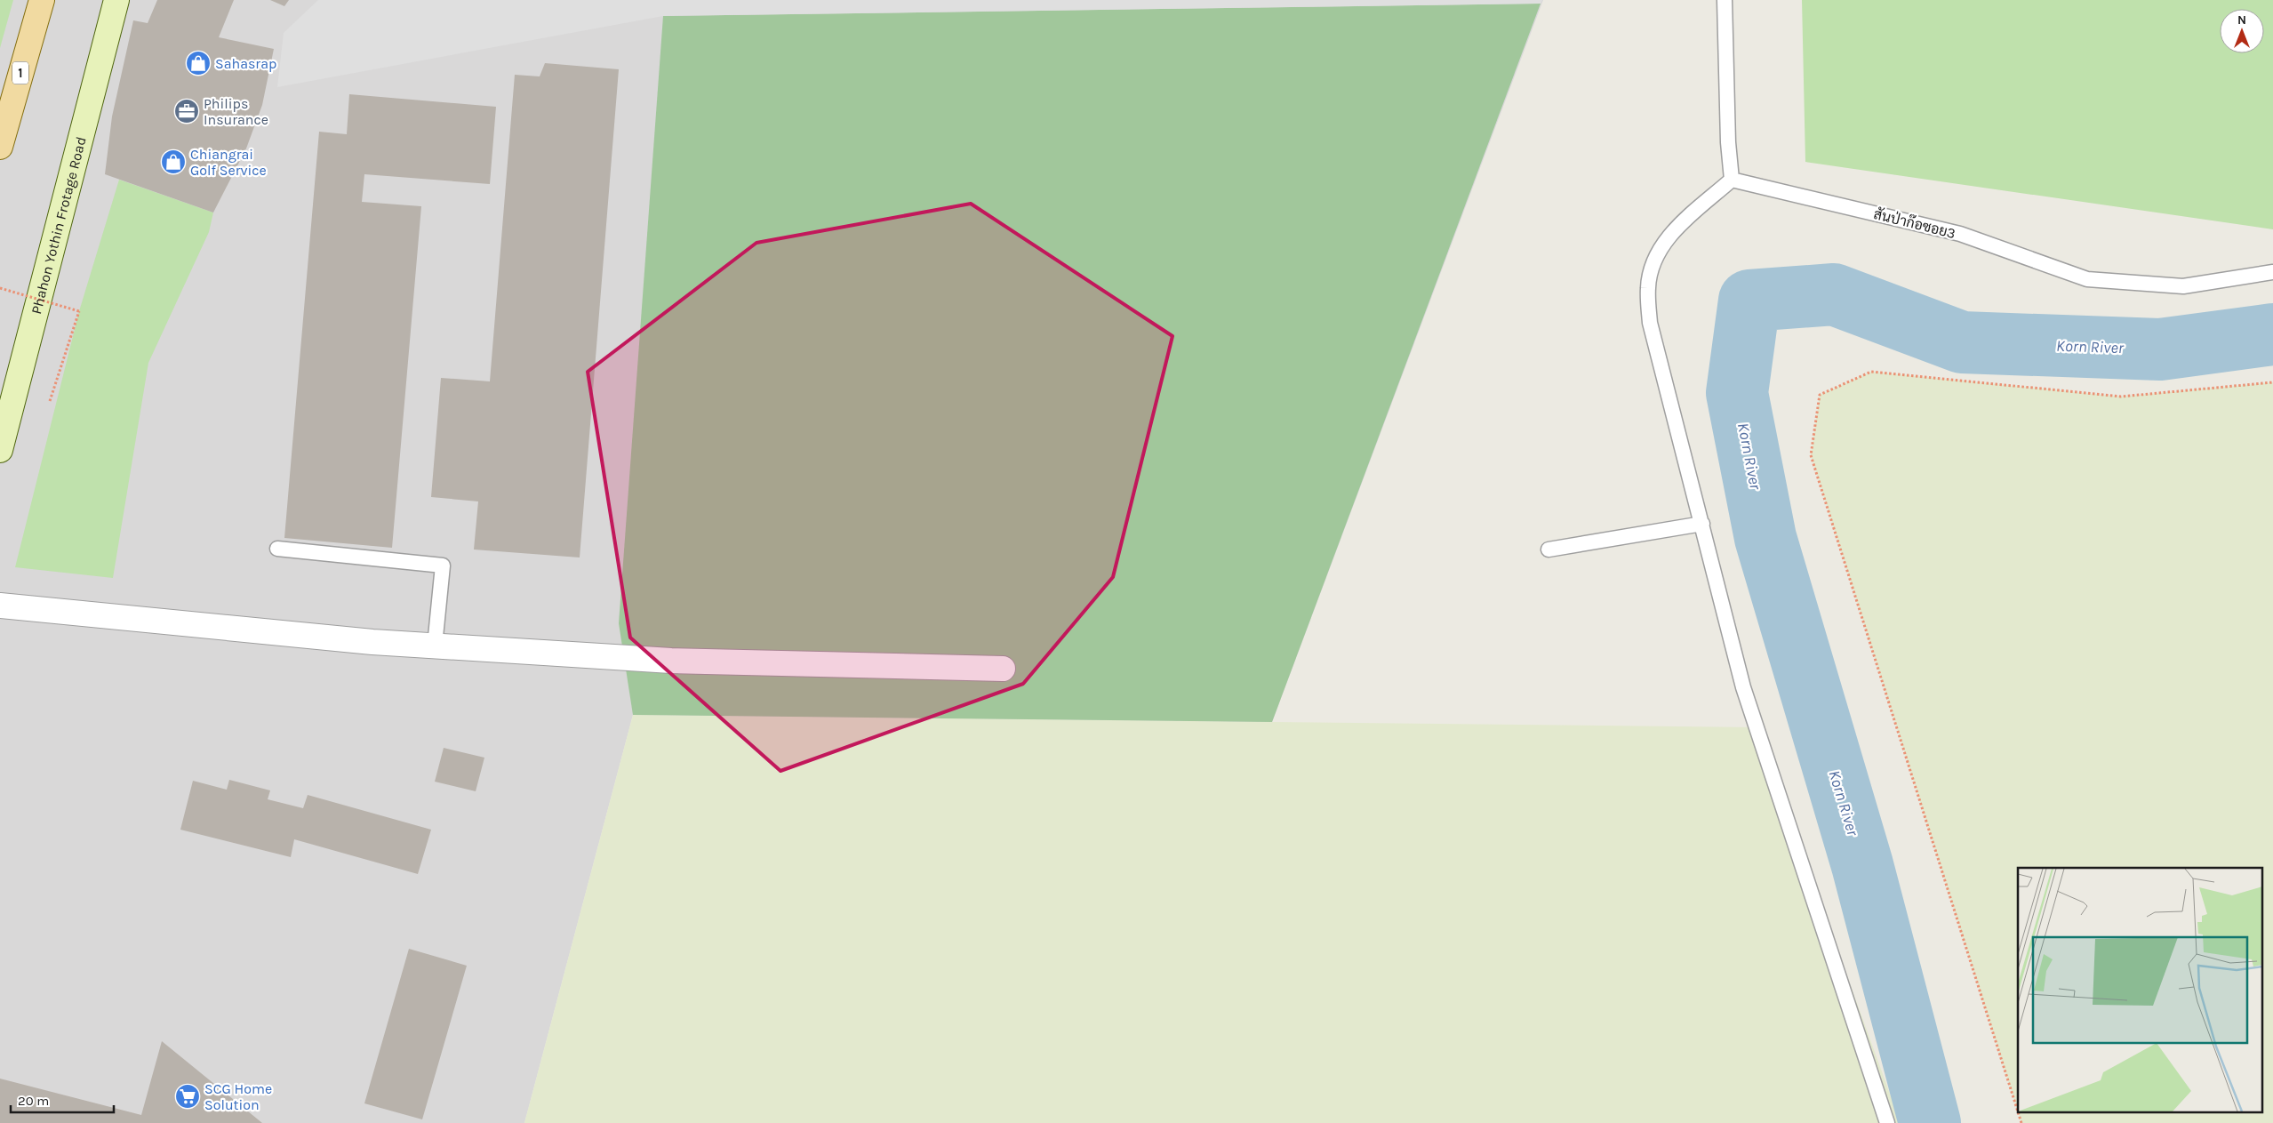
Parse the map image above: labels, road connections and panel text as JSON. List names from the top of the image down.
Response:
{
  "streets": {
    "main road": ["1", "Phahon Yothin Frotage Road"],
    "lane": ["สันป่าก๊อซอย3"]
  },
  "water": ["Korn River"],
  "places": {
    "shop": ["Sahasrap", "Chiangrai Golf Service"],
    "office": ["Philips Insurance"],
    "supermarket": ["SCG Home Solution"]
  },
  "scale_bar": "20 m",
  "north": "top"
}
